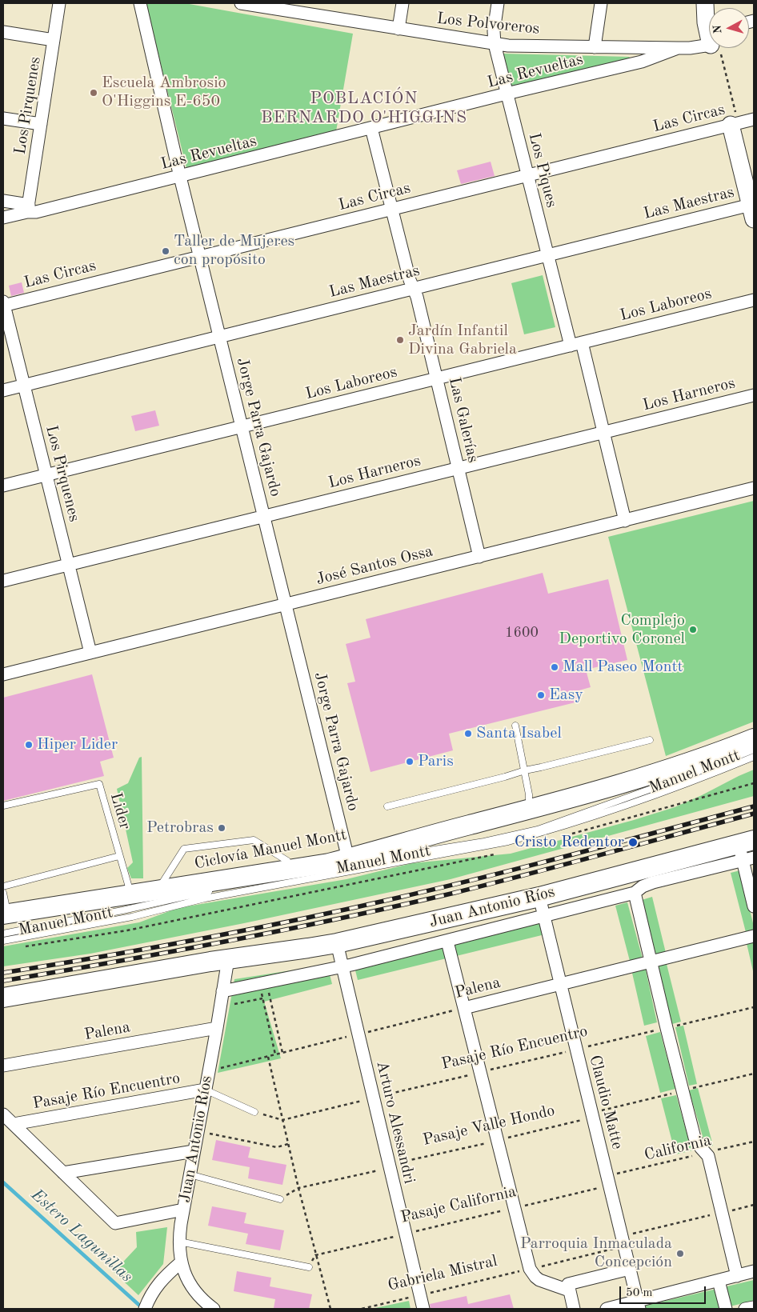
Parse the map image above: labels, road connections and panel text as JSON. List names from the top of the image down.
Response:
{
  "streets": {
    "main road": ["Manuel Montt", "Juan Antonio Ríos"],
    "street": [
      "Los Polvoreros",
      "Las Revueltas",
      "Los Pirquenes",
      "Las Circas",
      "Los Piques",
      "Las Maestras",
      "Los Laboreos",
      "Los Harneros",
      "Las Galerías",
      "Jorge Parra Gajardo",
      "José Santos Ossa",
      "Palena",
      "Pasaje Río Encuentro",
      "Claudio Matte",
      "Arturo Alessandri"
    ],
    "lane": ["Lider"],
    "path": [
      "Pasaje Valle Hondo",
      "California",
      "Pasaje California",
      "Gabriela Mistral"
    ]
  },
  "crossings": [
    ["Los Polvoreros", "Las Revueltas"],
    ["Los Polvoreros", "Los Piques"],
    ["Las Revueltas", "Los Pirquenes"],
    ["Las Revueltas", "Los Piques"],
    ["Las Revueltas", "Las Galerías"],
    ["Las Revueltas", "Jorge Parra Gajardo"],
    ["Los Pirquenes", "Las Circas"],
    ["Los Pirquenes", "Las Maestras"],
    ["Los Pirquenes", "Los Laboreos"],
    ["Los Pirquenes", "Los Harneros"],
    ["Los Pirquenes", "José Santos Ossa"],
    ["Las Circas", "Los Piques"],
    ["Las Circas", "Las Galerías"],
    ["Las Circas", "Jorge Parra Gajardo"],
    ["Los Piques", "Las Maestras"],
    ["Los Piques", "Los Laboreos"],
    ["Los Piques", "Los Harneros"],
    ["Los Piques", "José Santos Ossa"],
    ["Las Maestras", "Las Galerías"],
    ["Las Maestras", "Jorge Parra Gajardo"],
    ["Los Laboreos", "Las Galerías"],
    ["Los Laboreos", "Jorge Parra Gajardo"],
    ["Los Harneros", "Las Galerías"],
    ["Los Harneros", "Jorge Parra Gajardo"],
    ["Las Galerías", "José Santos Ossa"],
    ["Jorge Parra Gajardo", "José Santos Ossa"],
    ["Jorge Parra Gajardo", "Manuel Montt"],
    ["Manuel Montt", "Lider"],
    ["Juan Antonio Ríos", "Palena"],
    ["Juan Antonio Ríos", "Pasaje Río Encuentro"],
    ["Juan Antonio Ríos", "Claudio Matte"],
    ["Juan Antonio Ríos", "Arturo Alessandri"],
    ["Palena", "Claudio Matte"],
    ["Palena", "Arturo Alessandri"],
    ["Pasaje Río Encuentro", "Claudio Matte"],
    ["Pasaje Río Encuentro", "Arturo Alessandri"],
    ["Claudio Matte", "Pasaje Valle Hondo"],
    ["Claudio Matte", "California"],
    ["Claudio Matte", "Pasaje California"],
    ["Claudio Matte", "Gabriela Mistral"],
    ["Arturo Alessandri", "Pasaje Valle Hondo"],
    ["Arturo Alessandri", "Pasaje California"],
    ["Arturo Alessandri", "Gabriela Mistral"],
    ["California", "Pasaje California"]
  ],
  "districts": ["POBLACIÓN BERNARDO O'HIGGINS"],
  "water": ["Estero Lagunillas"],
  "places": [
    "Escuela Ambrosio O'Higgins E-650",
    "Taller de Mujeres con propósito",
    "Jardín Infantil Divina Gabriela",
    "Complejo Deportivo Coronel",
    "Mall Paseo Montt",
    "Easy",
    "Santa Isabel",
    "Hiper Lider",
    "Paris",
    "Petrobras",
    "Cristo Redentor",
    "Parroquia Inmaculada Concepción"
  ],
  "house_numbers": ["1600"],
  "scale_bar": "50 m",
  "north": "left"
}
